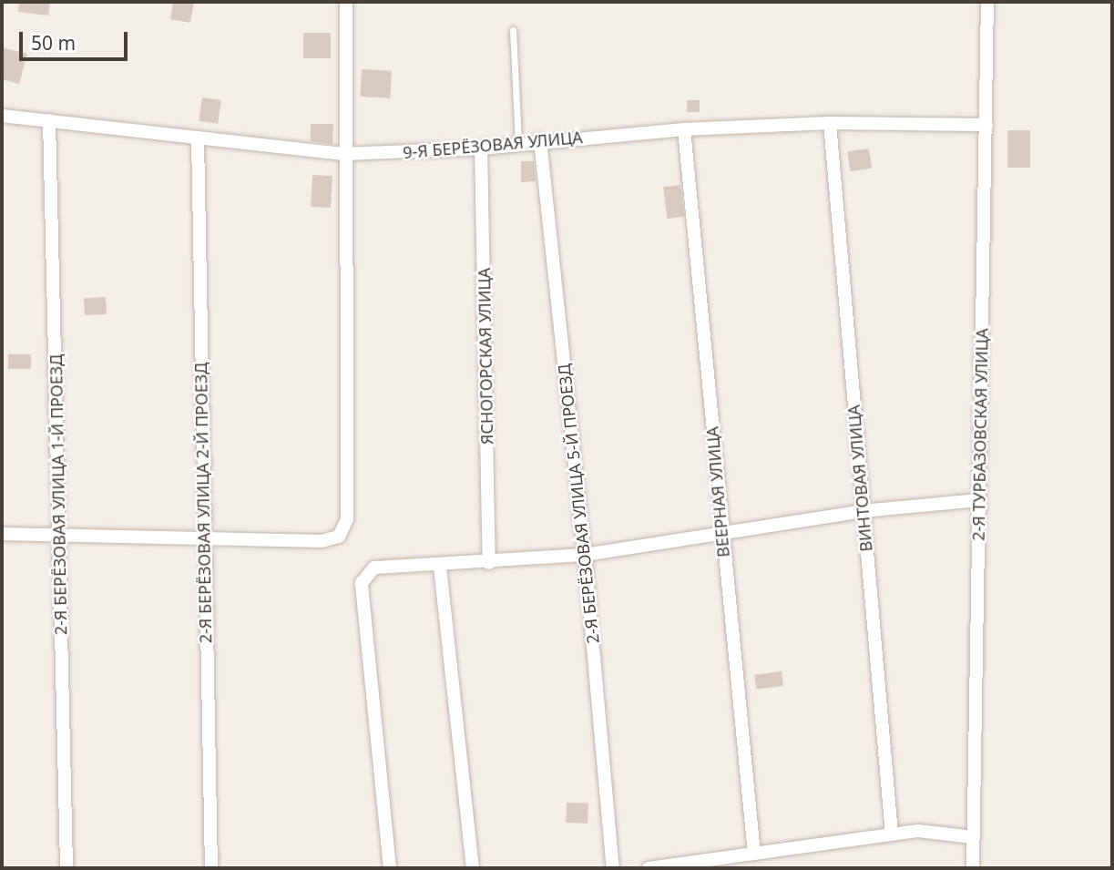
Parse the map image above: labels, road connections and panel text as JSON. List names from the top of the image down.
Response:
{
  "streets": {
    "street": [
      "9-Я БЕРЁЗОВАЯ УЛИЦА",
      "ЯСНОГОРСКАЯ УЛИЦА",
      "2-Я ТУРБАЗОВСКАЯ УЛИЦА",
      "ВИНТОВАЯ УЛИЦА",
      "ВЕЕРНАЯ УЛИЦА",
      "2-Я БЕРЁЗОВАЯ УЛИЦА 1-Й ПРОЕЗД",
      "2-Я БЕРЁЗОВАЯ УЛИЦА 2-Й ПРОЕЗД",
      "2-Я БЕРЁЗОВАЯ УЛИЦА 5-Й ПРОЕЗД"
    ]
  },
  "crossings": [
    ["9-Я БЕРЁЗОВАЯ УЛИЦА", "ЯСНОГОРСКАЯ УЛИЦА"],
    ["9-Я БЕРЁЗОВАЯ УЛИЦА", "2-Я ТУРБАЗОВСКАЯ УЛИЦА"],
    ["9-Я БЕРЁЗОВАЯ УЛИЦА", "ВИНТОВАЯ УЛИЦА"],
    ["9-Я БЕРЁЗОВАЯ УЛИЦА", "ВЕЕРНАЯ УЛИЦА"],
    ["9-Я БЕРЁЗОВАЯ УЛИЦА", "2-Я БЕРЁЗОВАЯ УЛИЦА 1-Й ПРОЕЗД"],
    ["9-Я БЕРЁЗОВАЯ УЛИЦА", "2-Я БЕРЁЗОВАЯ УЛИЦА 2-Й ПРОЕЗД"],
    ["9-Я БЕРЁЗОВАЯ УЛИЦА", "2-Я БЕРЁЗОВАЯ УЛИЦА 5-Й ПРОЕЗД"]
  ],
  "scale_bar": "50 m"
}
